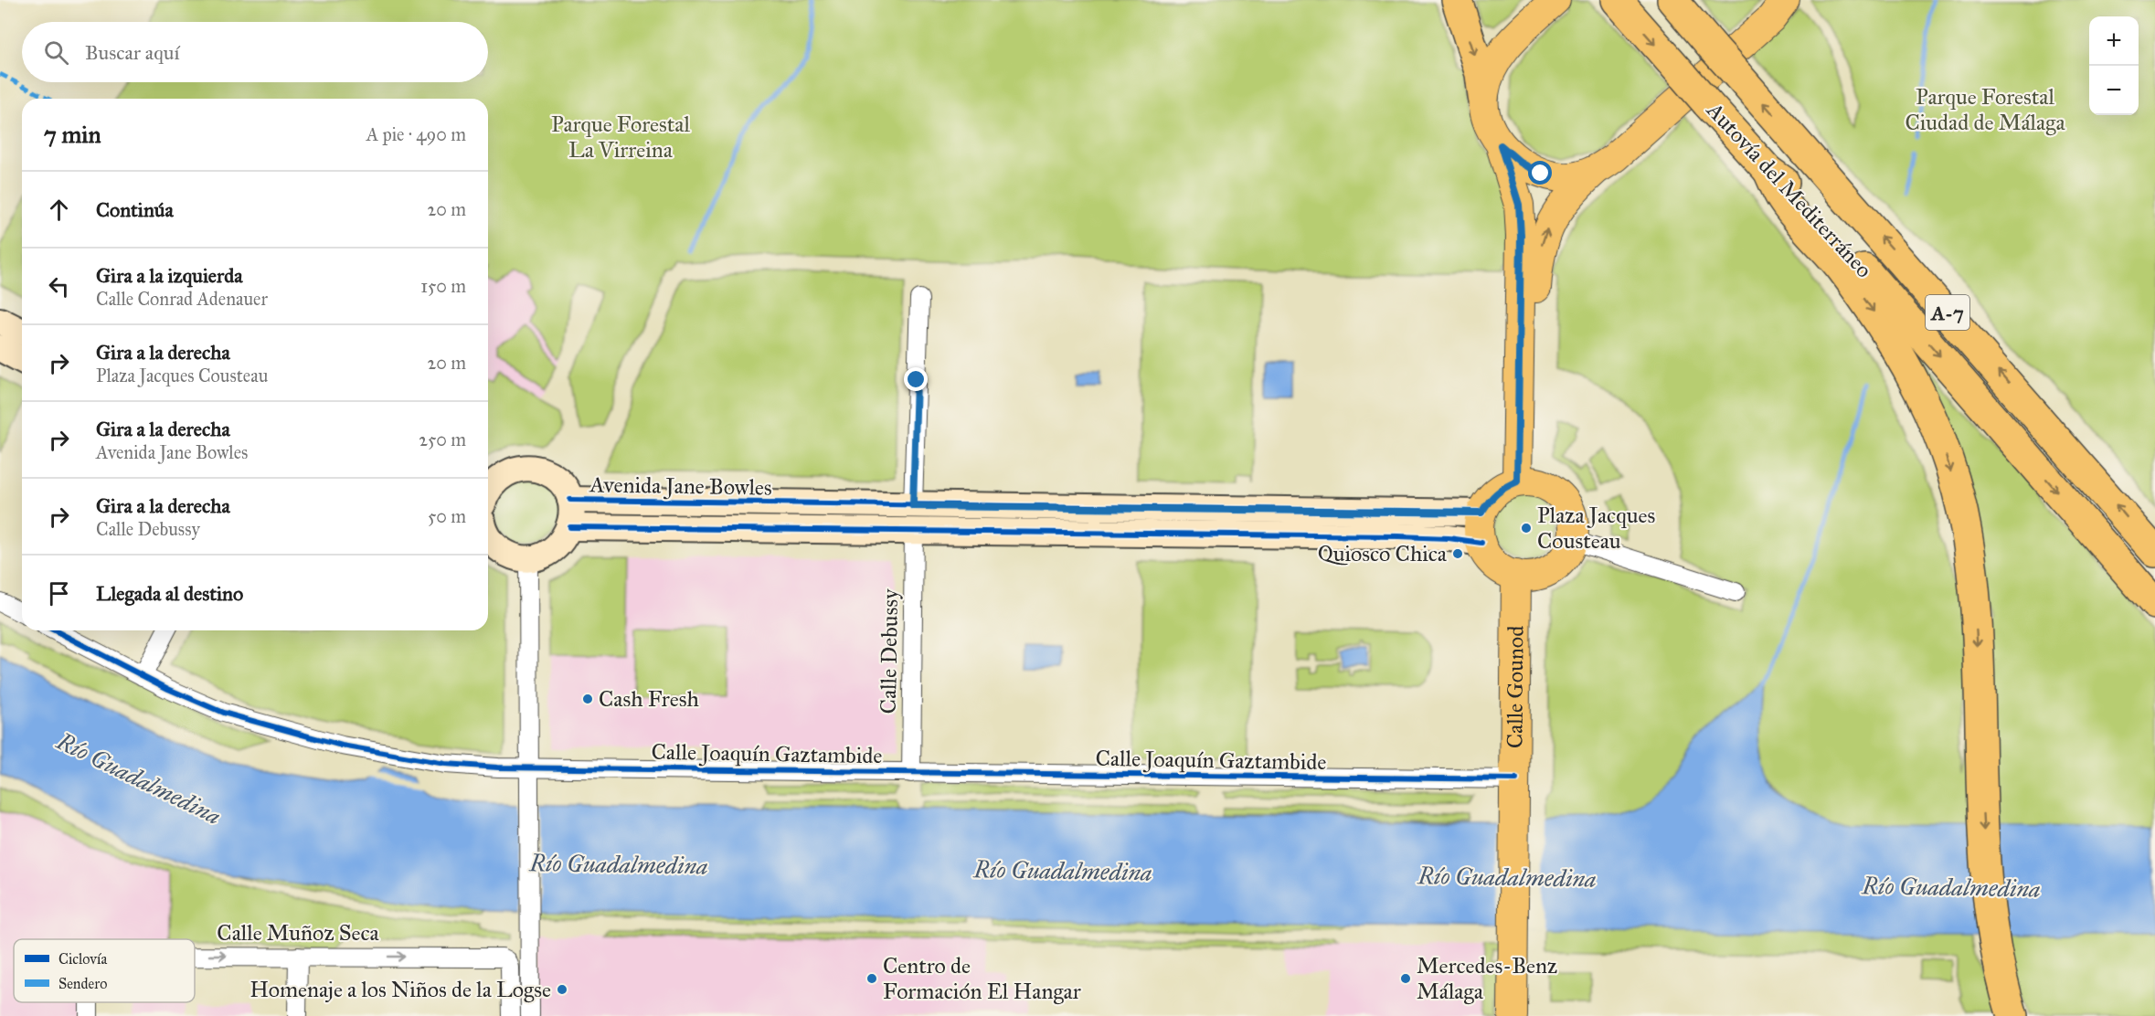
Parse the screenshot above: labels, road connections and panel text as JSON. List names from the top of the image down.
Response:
{
  "streets": {
    "highway": ["Autovía del Mediterráneo", "A-7"],
    "main road": ["Avenida Jane Bowles", "Calle Gounod"],
    "street": ["Calle Debussy", "Calle Joaquín Gaztambide", "Calle Muñoz Seca"]
  },
  "crossings": [
    ["Avenida Jane Bowles", "Calle Debussy"],
    ["Avenida Jane Bowles", "Calle Gounod"],
    ["Calle Debussy", "Calle Joaquín Gaztambide"],
    ["Calle Gounod", "Calle Joaquín Gaztambide"]
  ],
  "one_way": ["Calle Muñoz Seca"],
  "water": ["Río Guadalmedina"],
  "parks": ["Parque Forestal Ciudad de Málaga", "Parque Forestal La Virreina"],
  "places": [
    "Plaza Jacques Cousteau",
    "Quiosco Chica",
    "Cash Fresh",
    "Centro de Formación El Hangar",
    "Mercedes-Benz Málaga",
    "Homenaje a los Niños de la Logse"
  ],
  "legend": ["Ciclovía", "Sendero"],
  "page": {
    "map_buttons": ["+", "−"],
    "search": "Buscar aquí",
    "heading": ["7 min", "A pie · 490 m"],
    "list": [
      ["Continúa", "20 m"],
      ["Gira a la izquierda", "Calle Conrad Adenauer", "150 m"],
      ["Gira a la derecha", "Plaza Jacques Cousteau", "20 m"],
      ["Gira a la derecha", "Avenida Jane Bowles", "250 m"],
      ["Gira a la derecha", "Calle Debussy", "50 m"],
      "Llegada al destino"
    ]
  }
}
